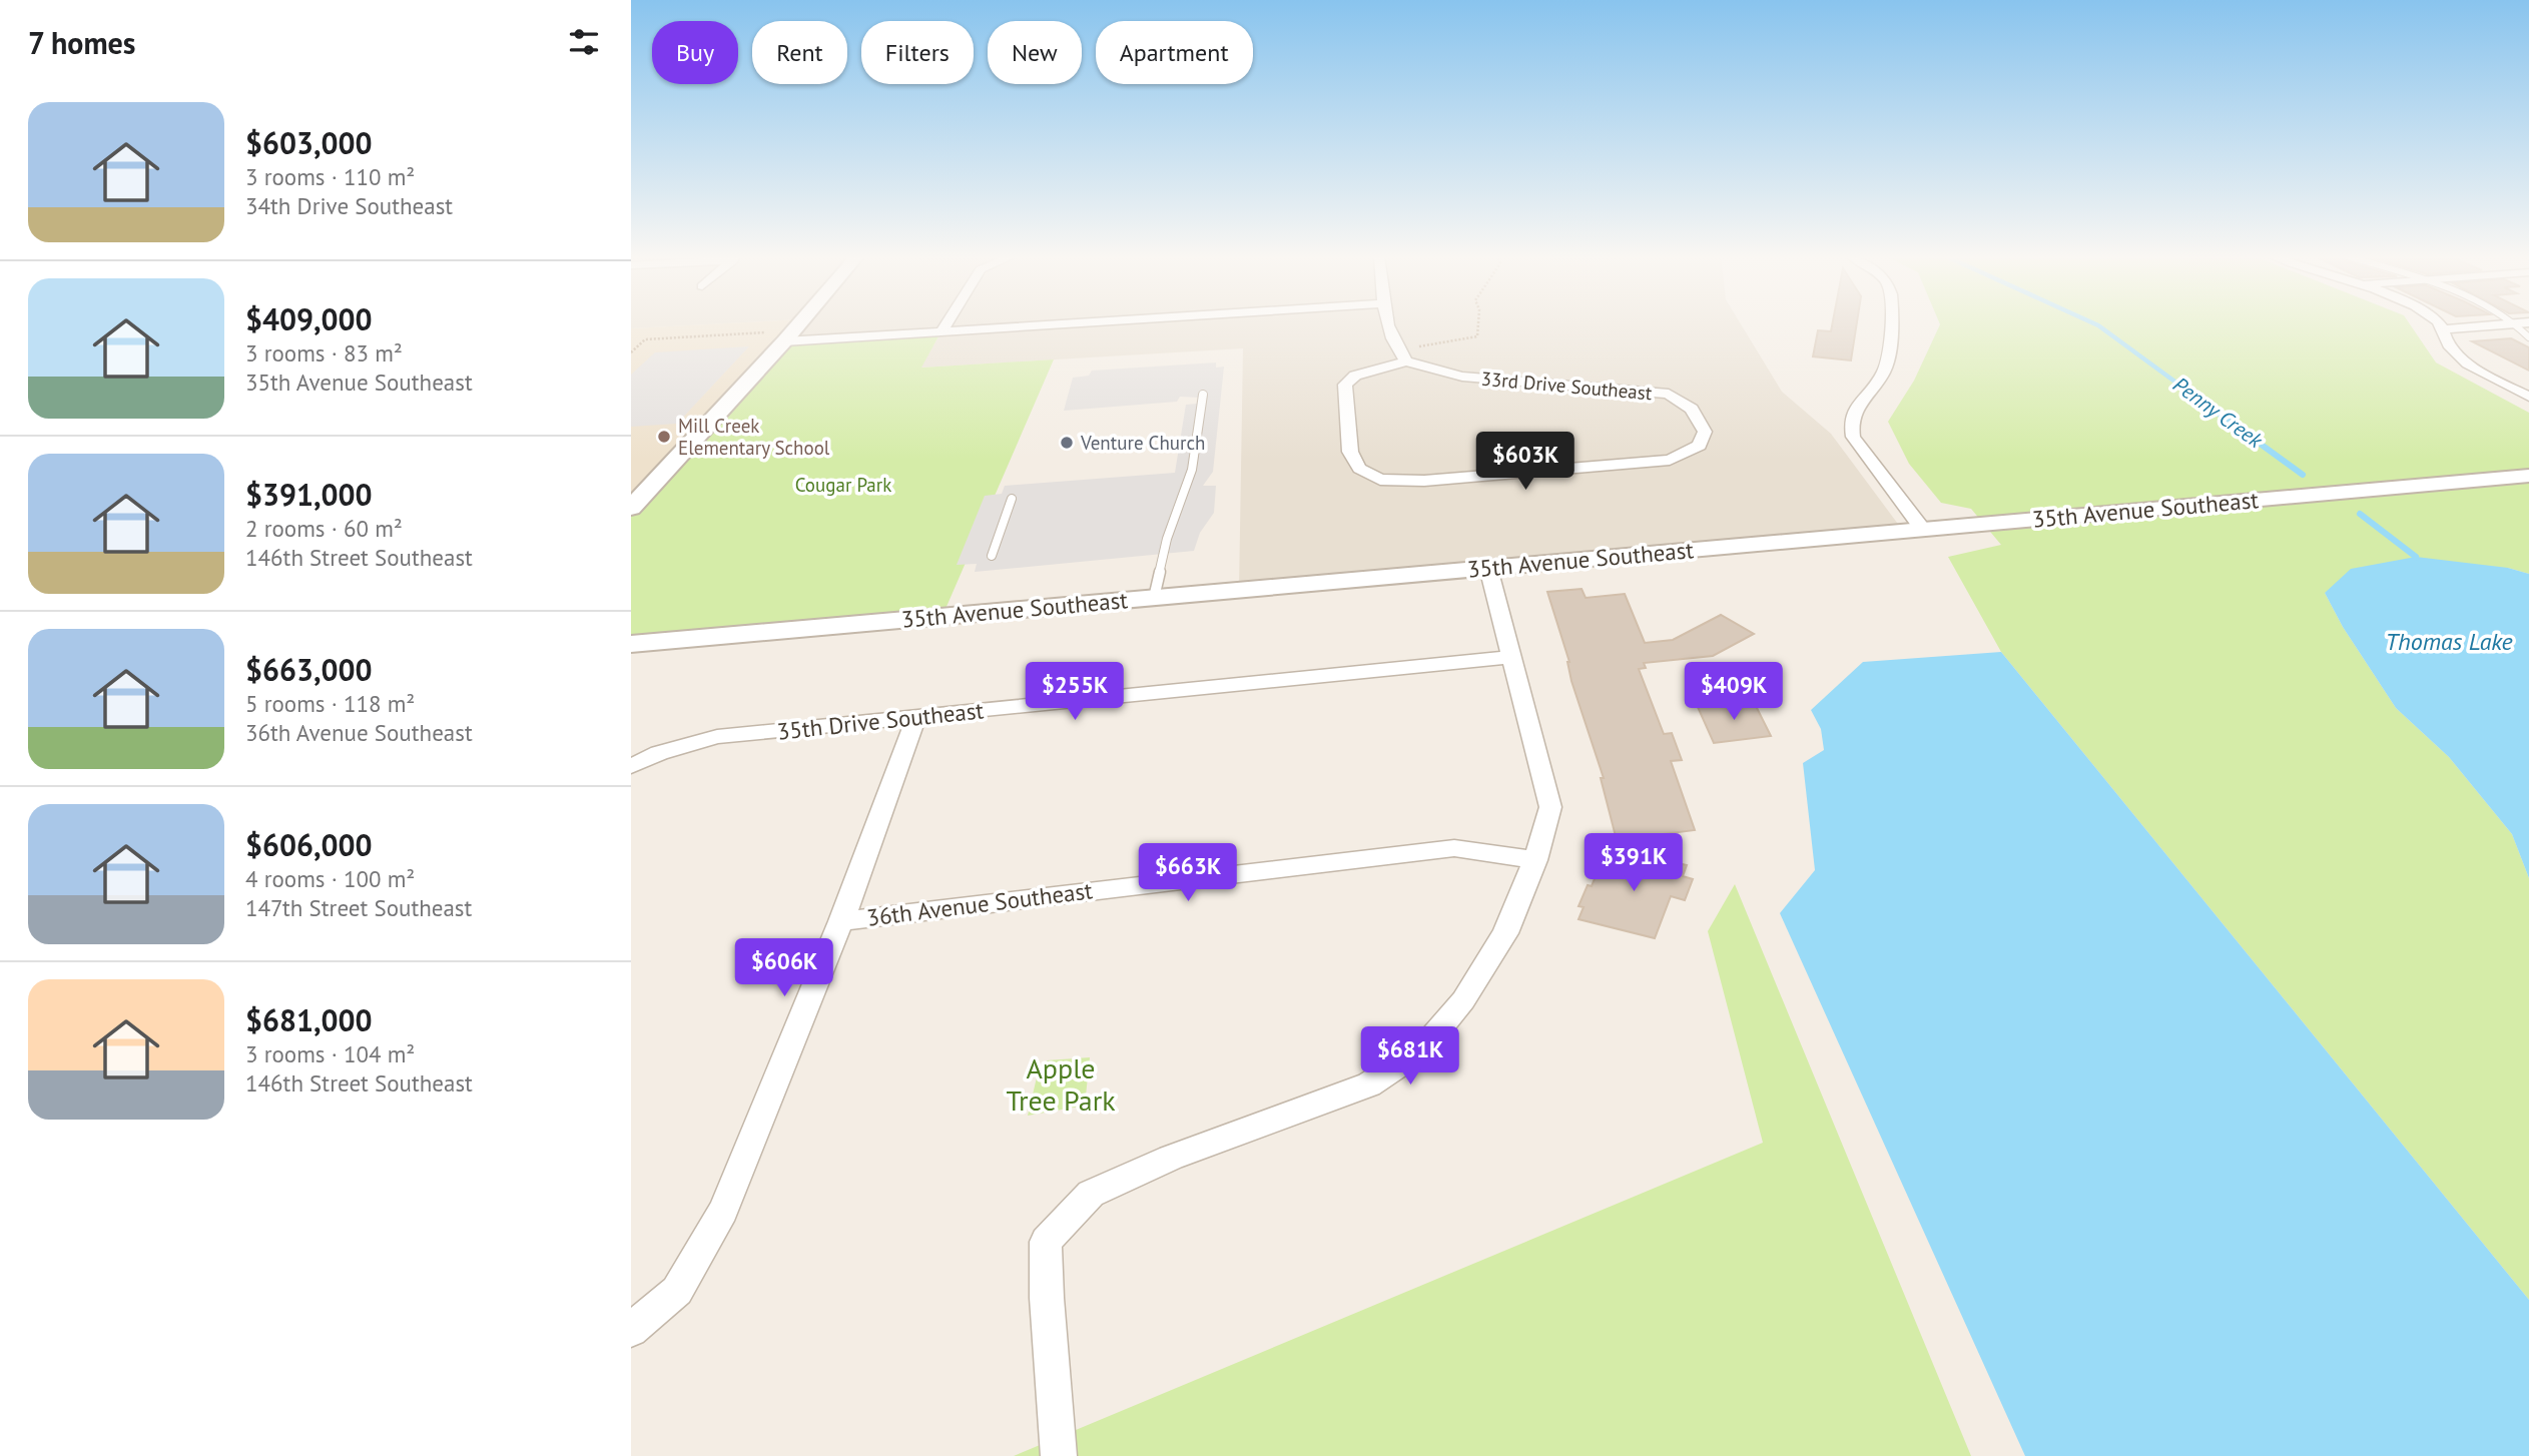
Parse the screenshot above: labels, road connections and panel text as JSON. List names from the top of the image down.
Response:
{
  "streets": {
    "street": [
      "33rd Drive Southeast",
      "35th Avenue Southeast",
      "35th Drive Southeast",
      "36th Avenue Southeast"
    ]
  },
  "water": ["Penny Creek", "Thomas Lake"],
  "parks": ["Cougar Park", "Apple Tree Park"],
  "places": ["Mill Creek Elementary School", "Venture Church"],
  "page": {
    "heading": "7 homes",
    "chip": [
      "Buy",
      "Rent",
      "Filters",
      "New",
      "Apartment"
    ],
    "list": [
      {
        "name": "$603,000",
        "note": "3 rooms · 110 m² · 34th Drive Southeast"
      },
      {
        "name": "$409,000",
        "note": "3 rooms · 83 m² · 35th Avenue Southeast"
      },
      {
        "name": "$391,000",
        "note": "2 rooms · 60 m² · 146th Street Southeast"
      },
      {
        "name": "$663,000",
        "note": "5 rooms · 118 m² · 36th Avenue Southeast"
      },
      {
        "name": "$606,000",
        "note": "4 rooms · 100 m² · 147th Street Southeast"
      },
      {
        "name": "$681,000",
        "note": "3 rooms · 104 m² · 146th Street Southeast"
      }
    ],
    "price": [
      "$603K",
      "$255K",
      "$409K",
      "$391K",
      "$663K",
      "$606K",
      "$681K"
    ]
  }
}
